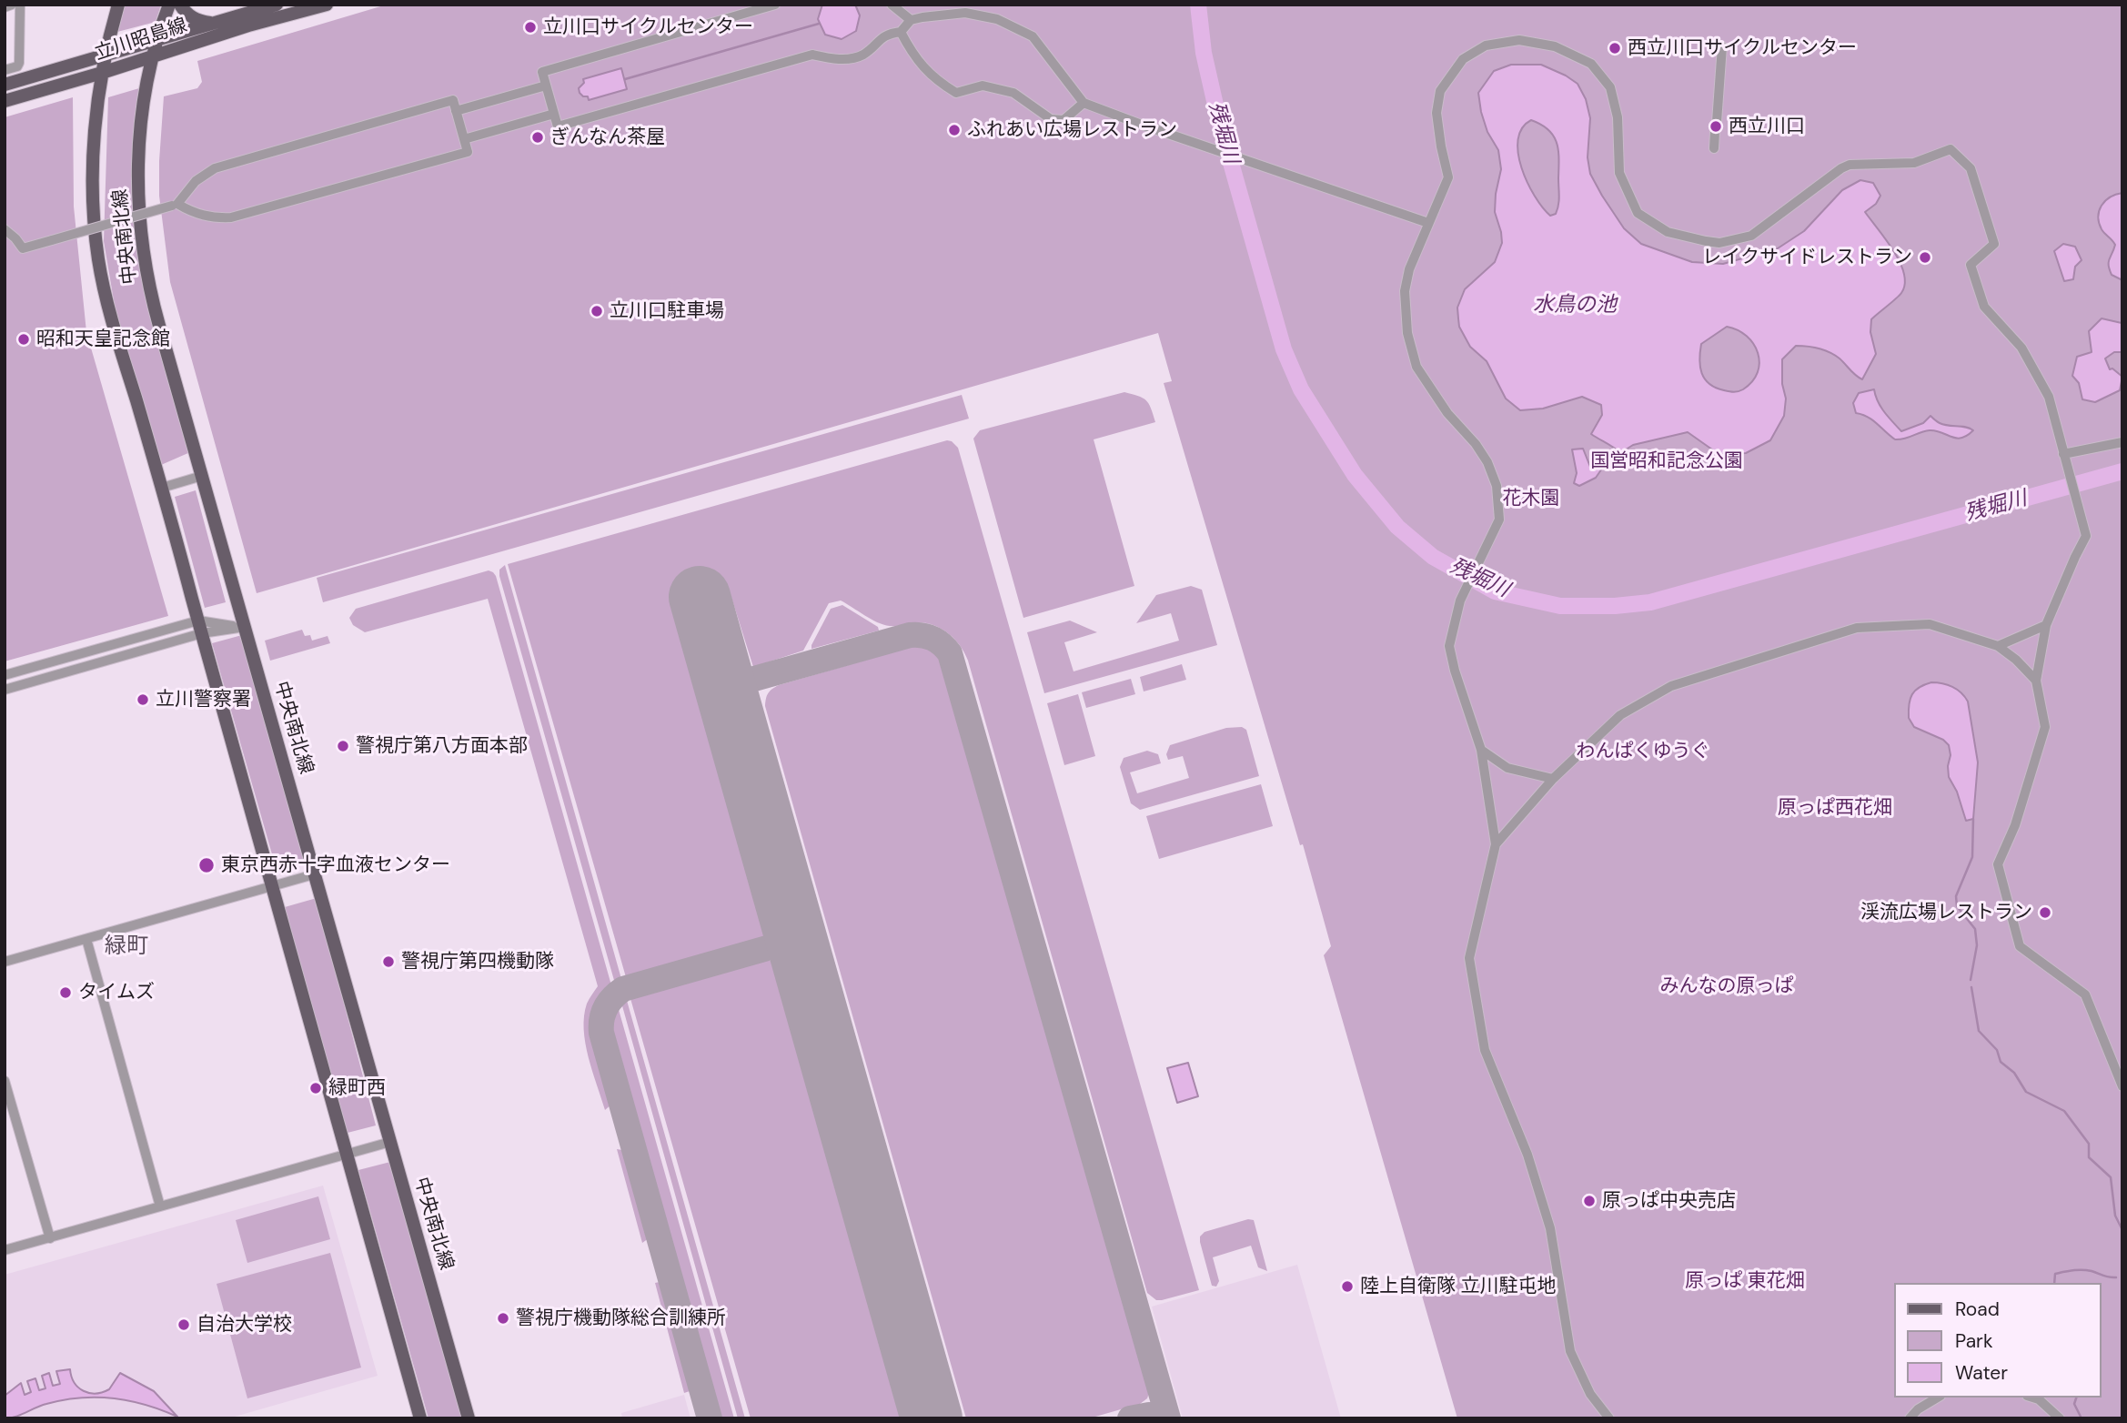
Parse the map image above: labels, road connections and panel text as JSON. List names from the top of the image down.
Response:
{
  "streets": {
    "main road": ["立川昭島線", "中央南北線"]
  },
  "crossings": [
    ["立川昭島線", "中央南北線"]
  ],
  "districts": ["緑町"],
  "water": ["残堀川", "水鳥の池"],
  "parks": [
    "国営昭和記念公園",
    "花木園",
    "わんぱくゆうぐ",
    "原っぱ西花畑",
    "みんなの原っぱ",
    "原っぱ 東花畑"
  ],
  "places": [
    "立川口サイクルセンター",
    "西立川口サイクルセンター",
    "西立川口",
    "ふれあい広場レストラン",
    "ぎんなん茶屋",
    "レイクサイドレストラン",
    "立川口駐車場",
    "昭和天皇記念館",
    "立川警察署",
    "警視庁第八方面本部",
    "東京西赤十字血液センター",
    "渓流広場レストラン",
    "警視庁第四機動隊",
    "タイムズ",
    "緑町西",
    "原っぱ中央売店",
    "陸上自衛隊 立川駐屯地",
    "警視庁機動隊総合訓練所",
    "自治大学校"
  ],
  "legend": ["Road", "Park", "Water"]
}
